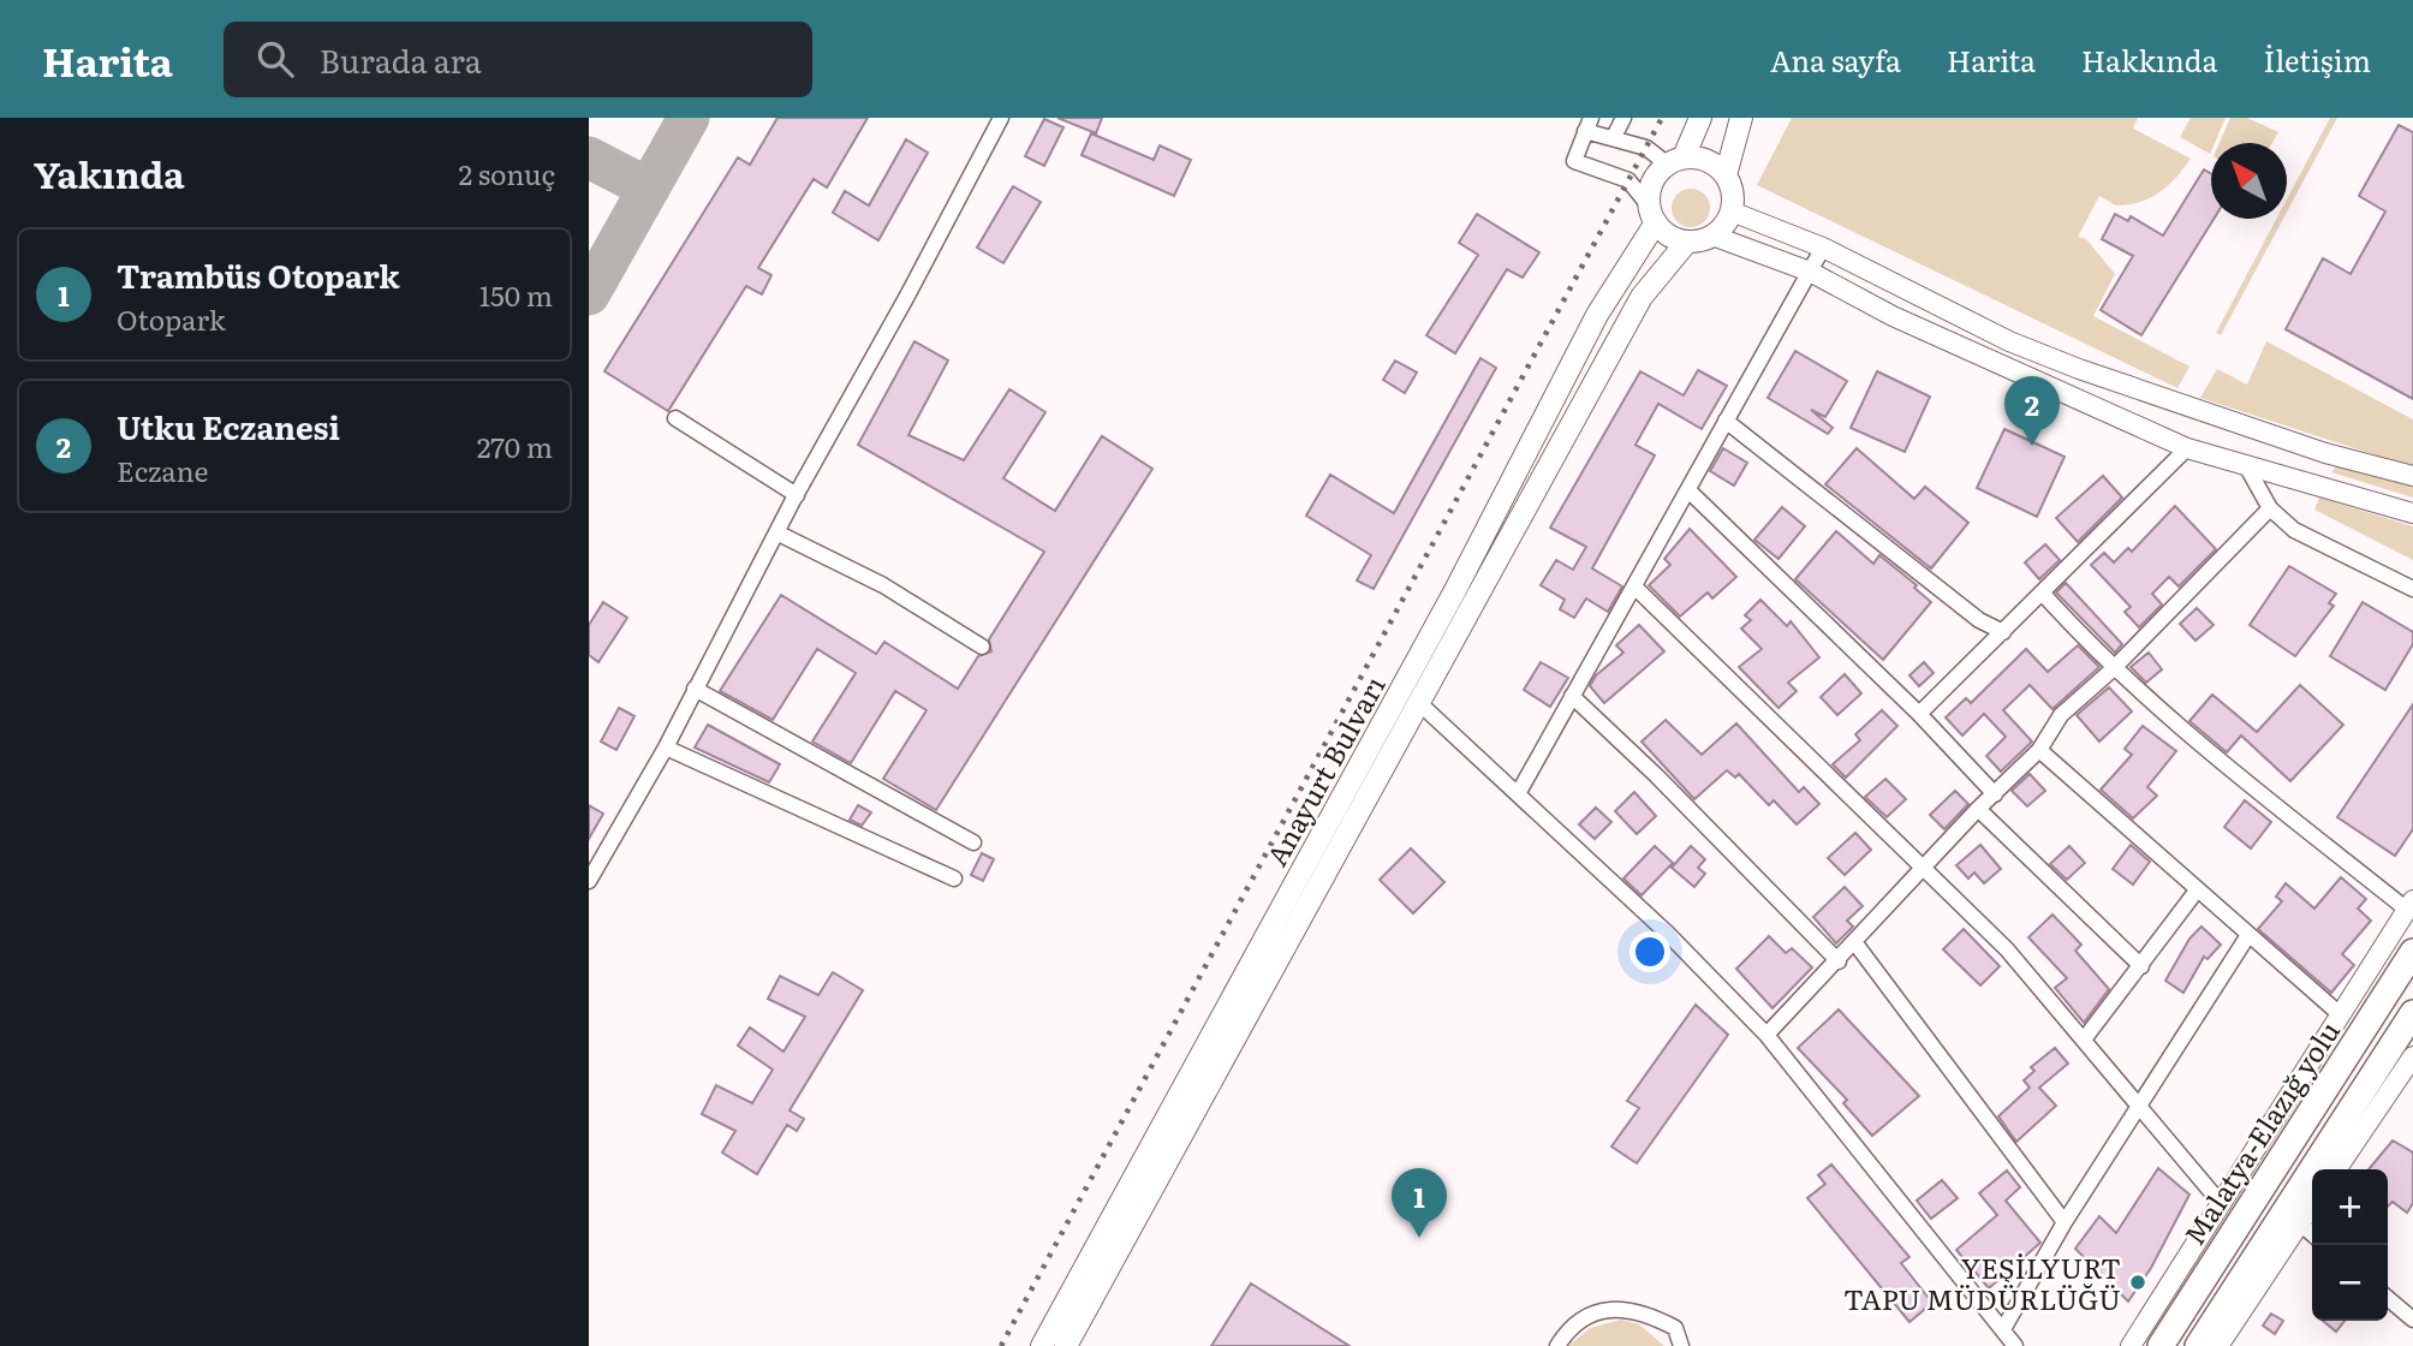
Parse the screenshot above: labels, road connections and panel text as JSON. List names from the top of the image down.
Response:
{
  "streets": {
    "highway": ["Malatya-Elazığ yolu"],
    "main road": ["Anayurt Bulvarı"]
  },
  "places": ["YEŞİLYURT TAPU MÜDÜRLÜĞÜ"],
  "north": "top left",
  "page": {
    "header": "Harita",
    "search": "Burada ara",
    "nav": [
      "Ana sayfa",
      "Harita",
      "Hakkında",
      "İletişim"
    ],
    "heading": ["Yakında", "2 sonuç"],
    "list": [
      {
        "mark": "1",
        "name": "Trambüs Otopark",
        "note": "Otopark",
        "value": "150 m"
      },
      {
        "mark": "2",
        "name": "Utku Eczanesi",
        "note": "Eczane",
        "value": "270 m"
      }
    ],
    "pins": ["2", "1"],
    "map_buttons": ["+", "−"]
  }
}
